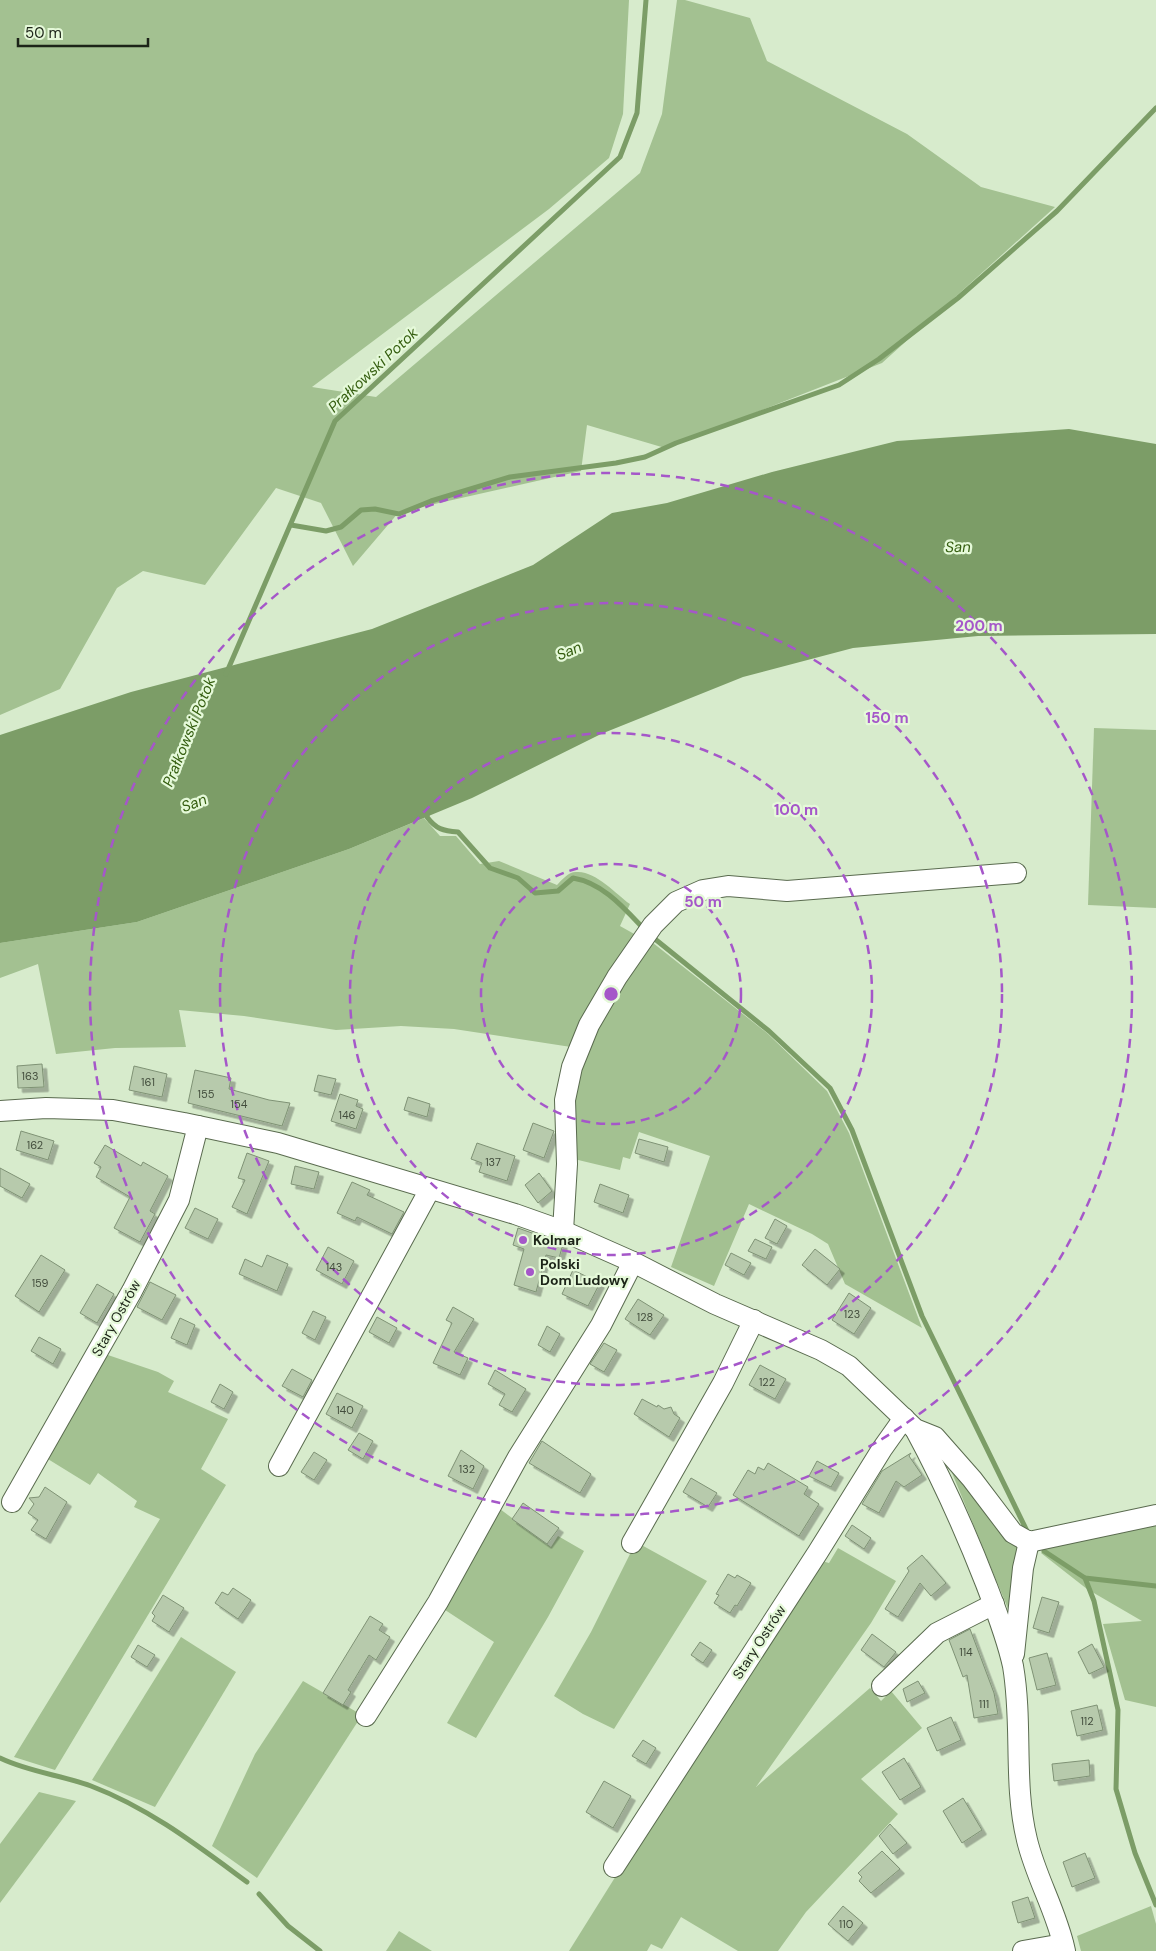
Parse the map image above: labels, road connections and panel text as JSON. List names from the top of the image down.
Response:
{
  "streets": {
    "street": ["Stary Ostrów"]
  },
  "water": ["Prałkowski Potok", "San"],
  "places": ["Kolmar", "Polski Dom Ludowy"],
  "house_numbers": [
    "163",
    "161",
    "155",
    "154",
    "146",
    "162",
    "137",
    "143",
    "159",
    "123",
    "128",
    "122",
    "140",
    "132",
    "114",
    "111",
    "112",
    "110"
  ],
  "scale_bar": "50 m",
  "rings": [
    "200 m",
    "150 m",
    "100 m",
    "50 m"
  ]
}
